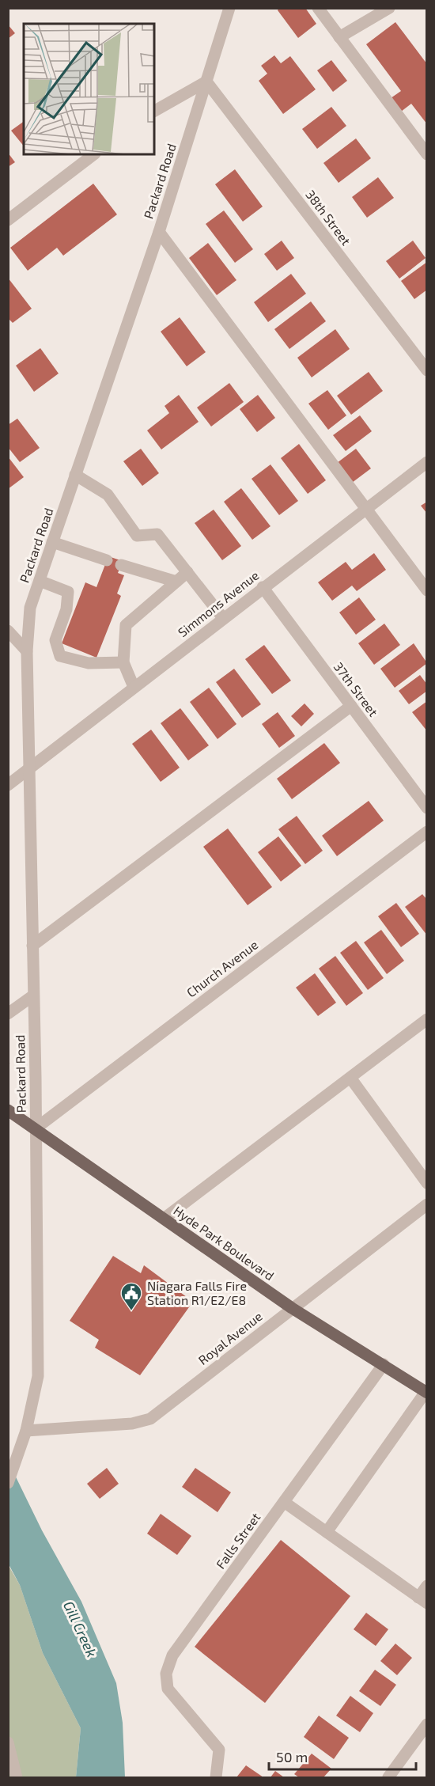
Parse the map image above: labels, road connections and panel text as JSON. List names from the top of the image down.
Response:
{
  "streets": {
    "main road": ["Hyde Park Boulevard"],
    "street": [
      "Packard Road",
      "38th Street",
      "Simmons Avenue",
      "37th Street",
      "Church Avenue",
      "Royal Avenue",
      "Falls Street"
    ]
  },
  "crossings": [
    ["Packard Road", "38th Street"],
    ["Packard Road", "Simmons Avenue"],
    ["Packard Road", "Church Avenue"],
    ["Packard Road", "Hyde Park Boulevard"],
    ["Packard Road", "Royal Avenue"],
    ["Simmons Avenue", "37th Street"],
    ["Church Avenue", "Hyde Park Boulevard"],
    ["Hyde Park Boulevard", "Royal Avenue"],
    ["Hyde Park Boulevard", "Falls Street"]
  ],
  "water": ["Gill Creek"],
  "places": {
    "public building": ["Niagara Falls Fire Station R1/E2/E8"]
  },
  "scale_bar": "50 m"
}
